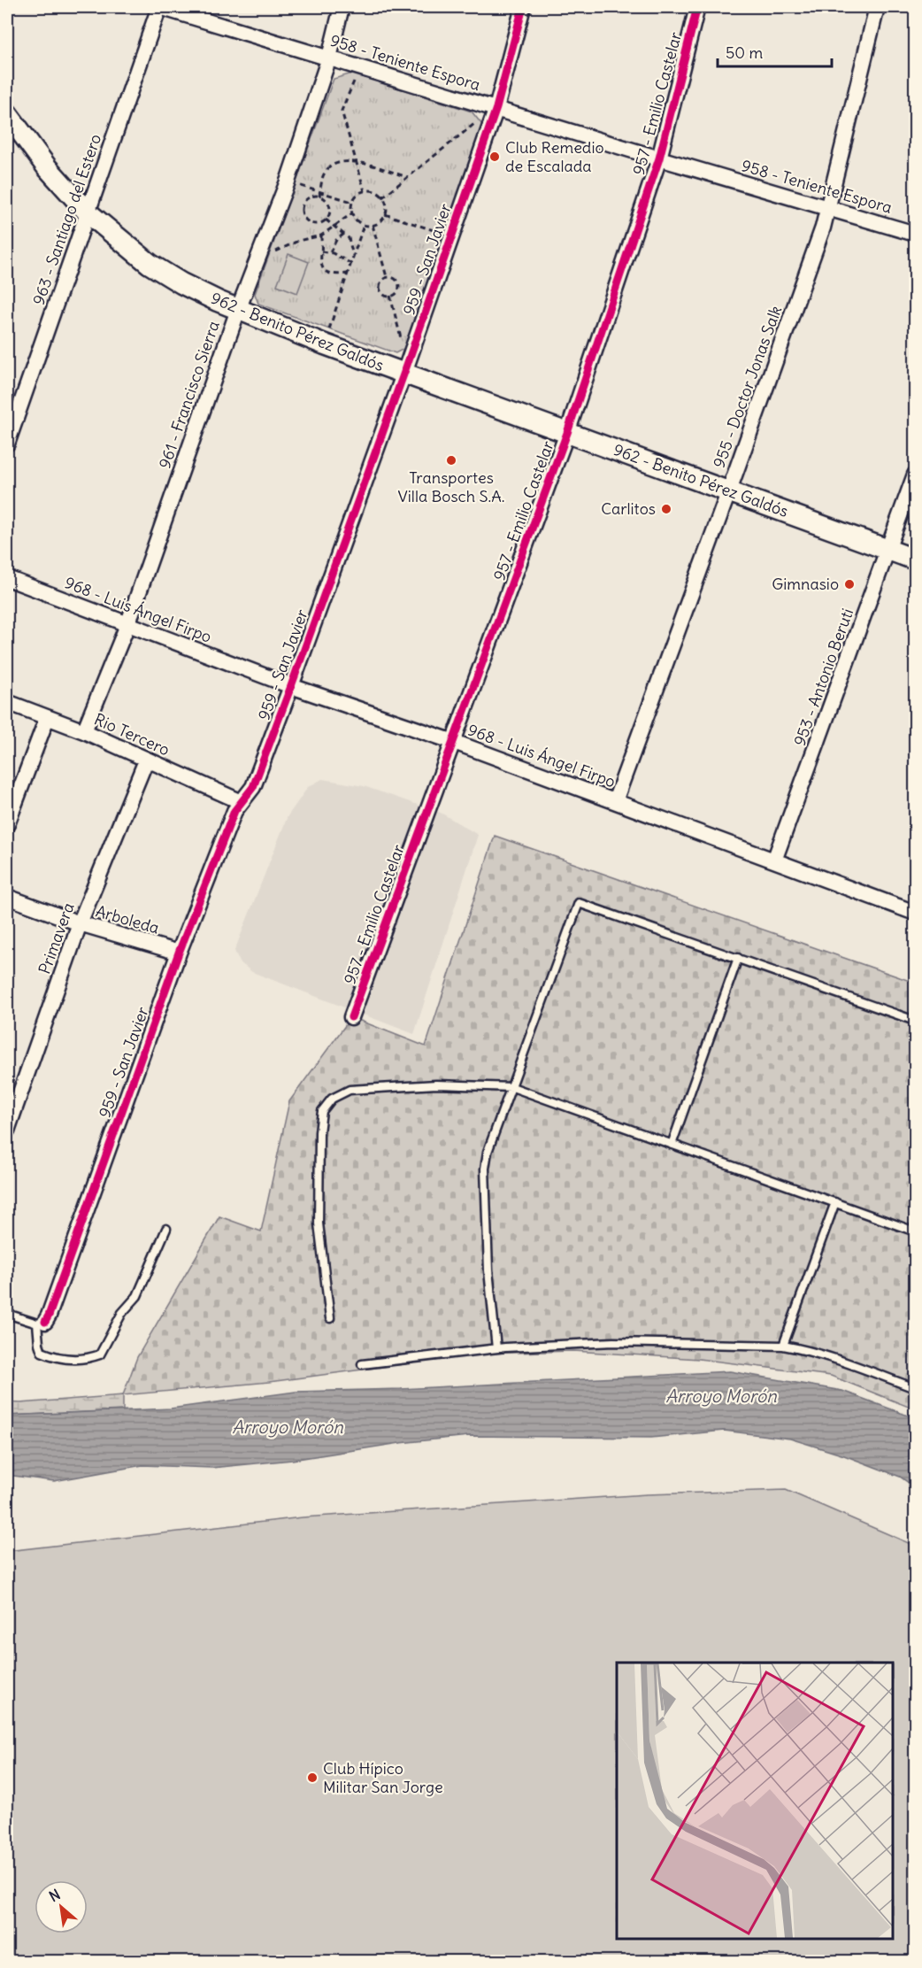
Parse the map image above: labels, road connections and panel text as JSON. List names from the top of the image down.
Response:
{
  "streets": {
    "main road": ["962 - Benito Pérez Galdós"],
    "street": [
      "958 - Teniente Espora",
      "957 - Emilio Castelar",
      "963 - Santiago del Estero",
      "959 - San Javier",
      "955 - Doctor Jonas Salk",
      "961 - Francisco Sierra",
      "968 - Luis Ángel Firpo",
      "953 - Antonio Beruti",
      "Rio Tercero",
      "Arboleda",
      "Primavera"
    ]
  },
  "crossings": [
    ["958 - Teniente Espora", "957 - Emilio Castelar"],
    ["958 - Teniente Espora", "963 - Santiago del Estero"],
    ["958 - Teniente Espora", "959 - San Javier"],
    ["958 - Teniente Espora", "955 - Doctor Jonas Salk"],
    ["958 - Teniente Espora", "961 - Francisco Sierra"],
    ["957 - Emilio Castelar", "962 - Benito Pérez Galdós"],
    ["957 - Emilio Castelar", "968 - Luis Ángel Firpo"],
    ["963 - Santiago del Estero", "962 - Benito Pérez Galdós"],
    ["959 - San Javier", "962 - Benito Pérez Galdós"],
    ["959 - San Javier", "968 - Luis Ángel Firpo"],
    ["959 - San Javier", "Rio Tercero"],
    ["959 - San Javier", "Arboleda"],
    ["962 - Benito Pérez Galdós", "955 - Doctor Jonas Salk"],
    ["962 - Benito Pérez Galdós", "961 - Francisco Sierra"],
    ["962 - Benito Pérez Galdós", "953 - Antonio Beruti"],
    ["955 - Doctor Jonas Salk", "968 - Luis Ángel Firpo"],
    ["961 - Francisco Sierra", "968 - Luis Ángel Firpo"],
    ["961 - Francisco Sierra", "Rio Tercero"],
    ["968 - Luis Ángel Firpo", "953 - Antonio Beruti"],
    ["Rio Tercero", "Primavera"],
    ["Arboleda", "Primavera"]
  ],
  "water": ["Arroyo Morón"],
  "places": [
    "Club Remedio de Escalada",
    "Transportes Villa Bosch S.A.",
    "Carlitos",
    "Gimnasio",
    "Club Hípico Militar San Jorge"
  ],
  "scale_bar": "50 m",
  "north": "top left"
}
